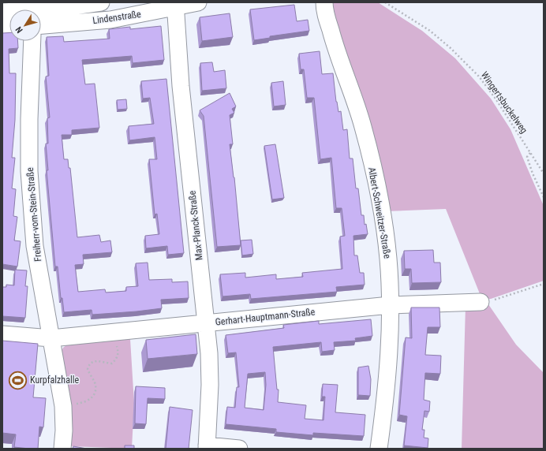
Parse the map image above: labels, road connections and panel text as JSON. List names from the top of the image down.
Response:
{
  "streets": {
    "street": [
      "Lindenstraße",
      "Albert-Schweitzer-Straße",
      "Freiherr-vom-Stein-Straße",
      "Max-Planck-Straße",
      "Gerhart-Hauptmann-Straße"
    ],
    "path": ["Wingertsbuckelweg"]
  },
  "crossings": [
    ["Lindenstraße", "Max-Planck-Straße"],
    ["Albert-Schweitzer-Straße", "Gerhart-Hauptmann-Straße"],
    ["Freiherr-vom-Stein-Straße", "Gerhart-Hauptmann-Straße"],
    ["Max-Planck-Straße", "Gerhart-Hauptmann-Straße"]
  ],
  "places": {
    "sports": ["Kurpfalzhalle"]
  },
  "north": "bottom left"
}
